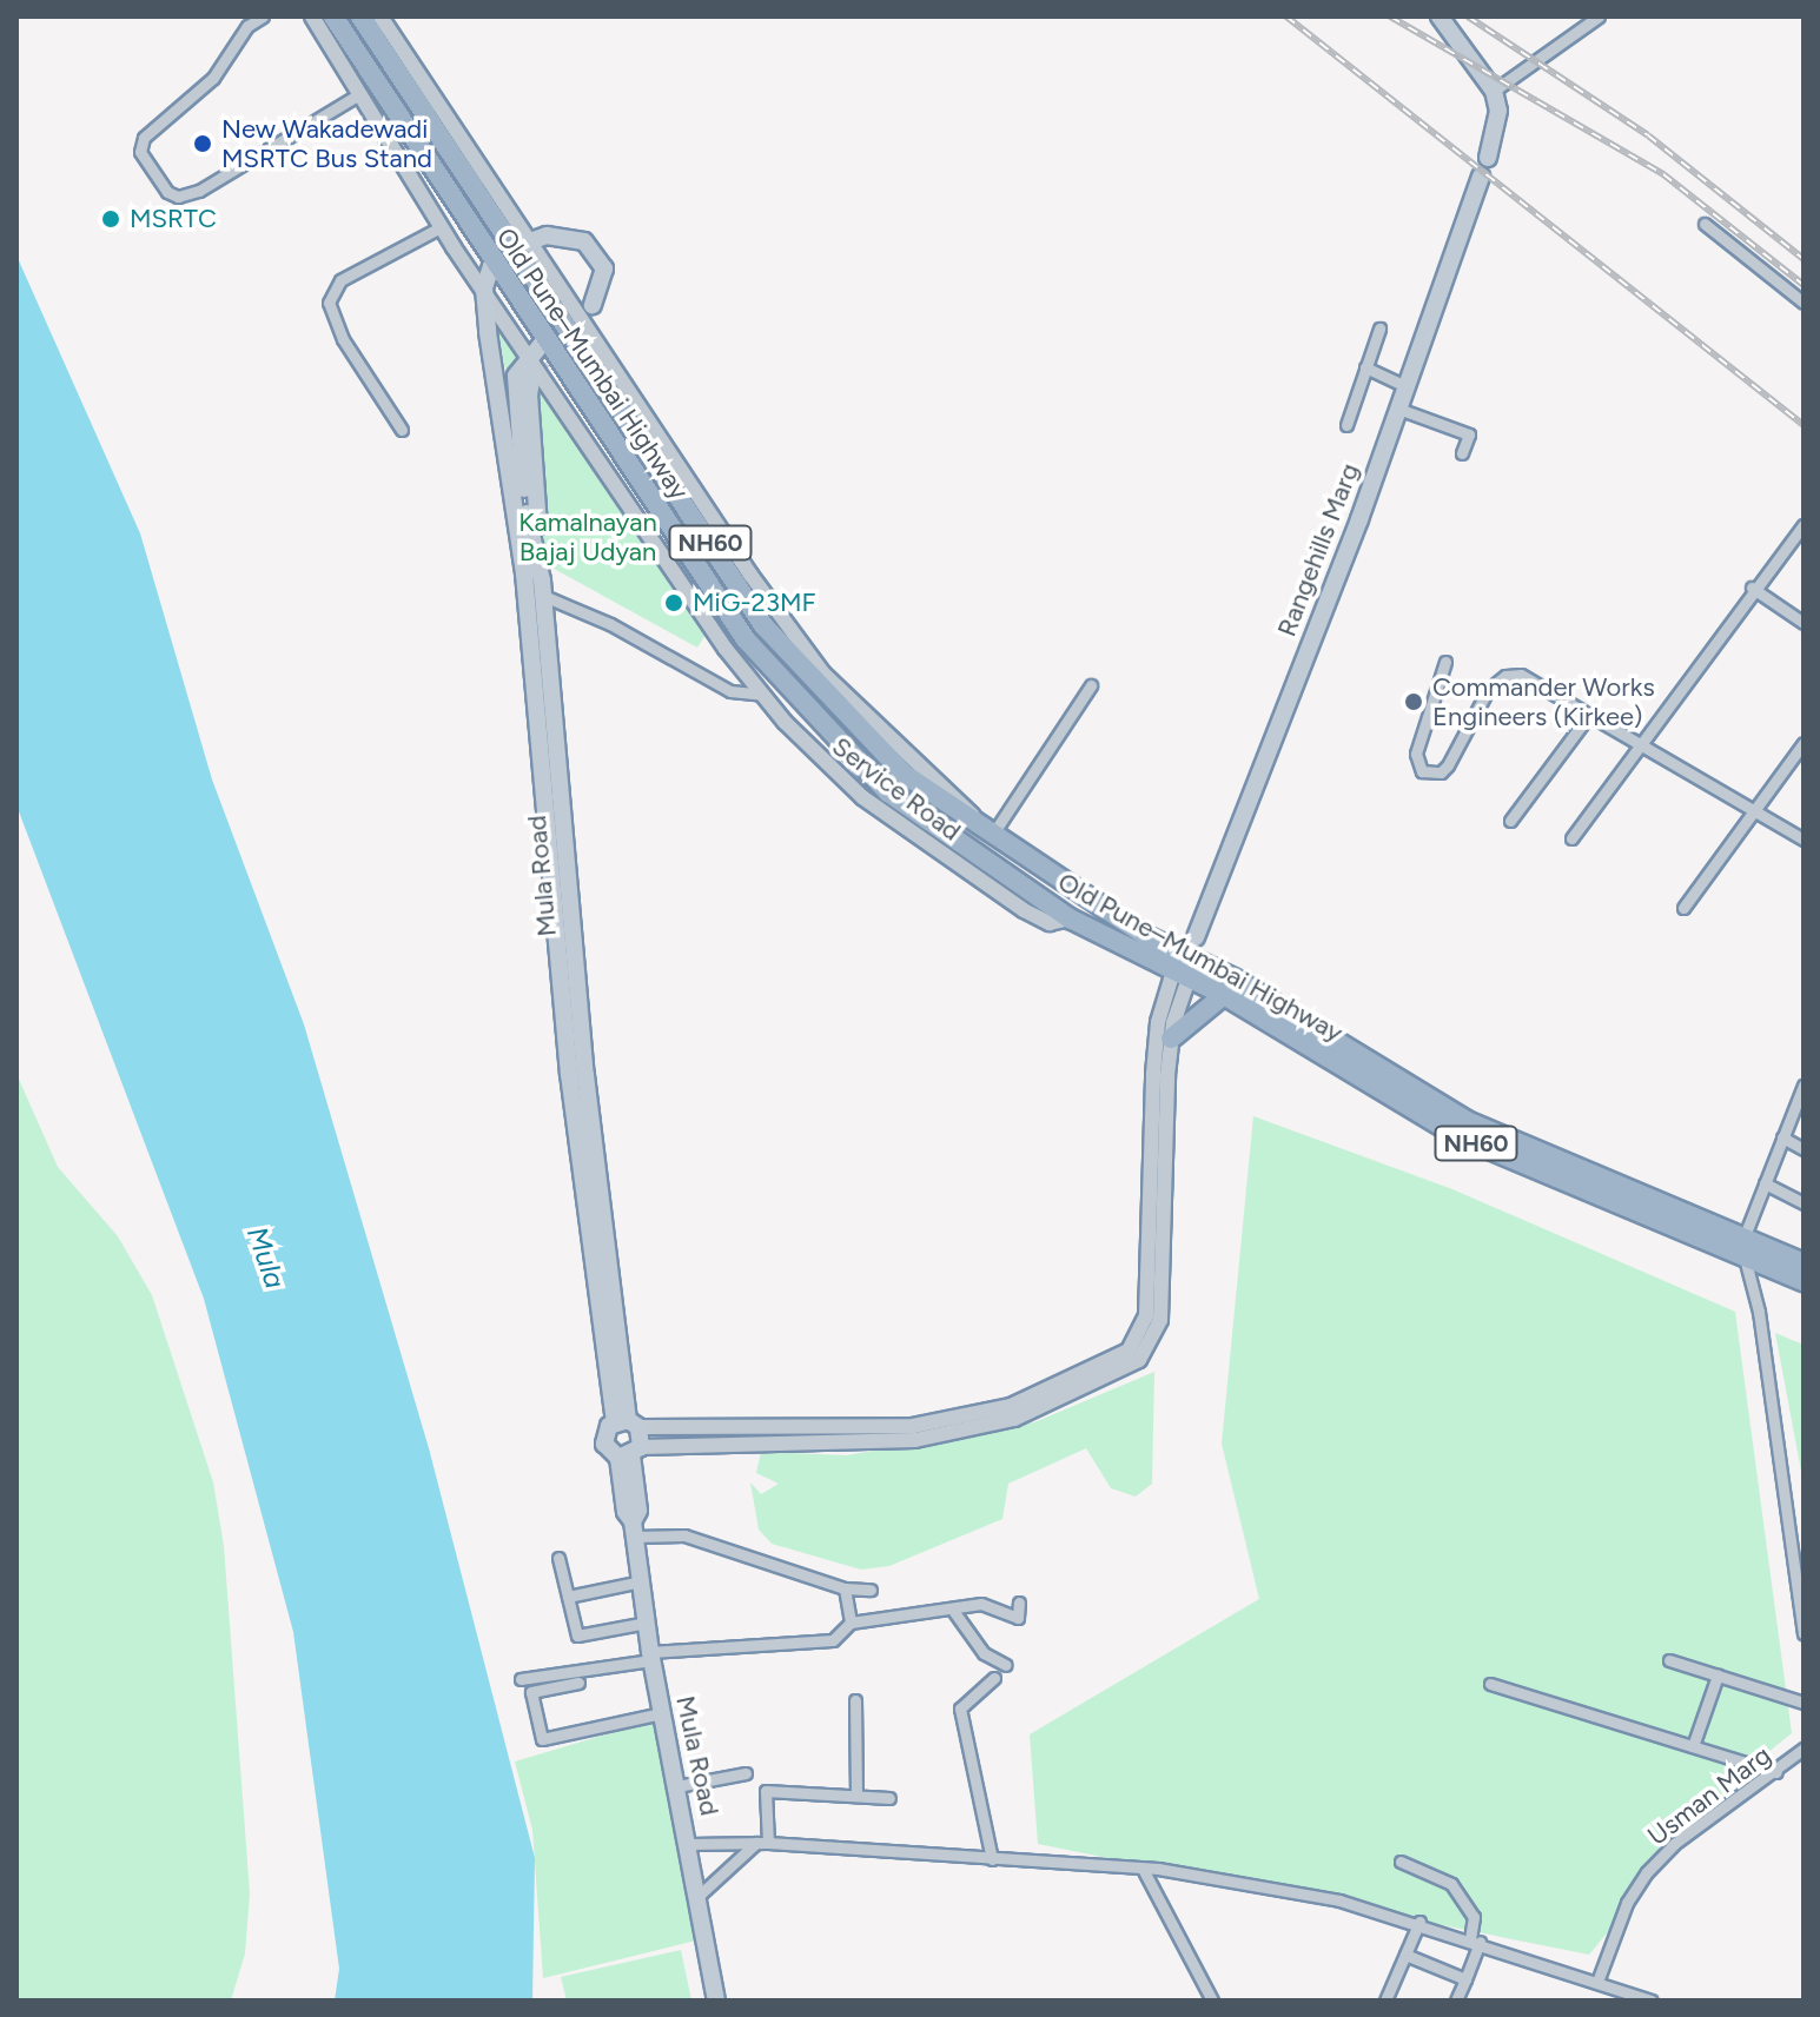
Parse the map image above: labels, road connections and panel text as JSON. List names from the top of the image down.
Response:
{
  "streets": {
    "highway": ["Old Pune–Mumbai Highway", "NH60"],
    "main road": ["Rangehills Marg", "Mula Road"],
    "street": ["Service Road", "Usman Marg"]
  },
  "crossings": [
    ["Old Pune–Mumbai Highway", "Rangehills Marg"],
    ["Old Pune–Mumbai Highway", "Service Road"],
    ["Service Road", "Mula Road"]
  ],
  "water": ["Mula"],
  "parks": ["Kamalnayan Bajaj Udyan"],
  "places": [
    "New Wakadewadi MSRTC Bus Stand",
    "MSRTC",
    "MiG-23MF",
    "Commander Works Engineers (Kirkee)"
  ]
}
